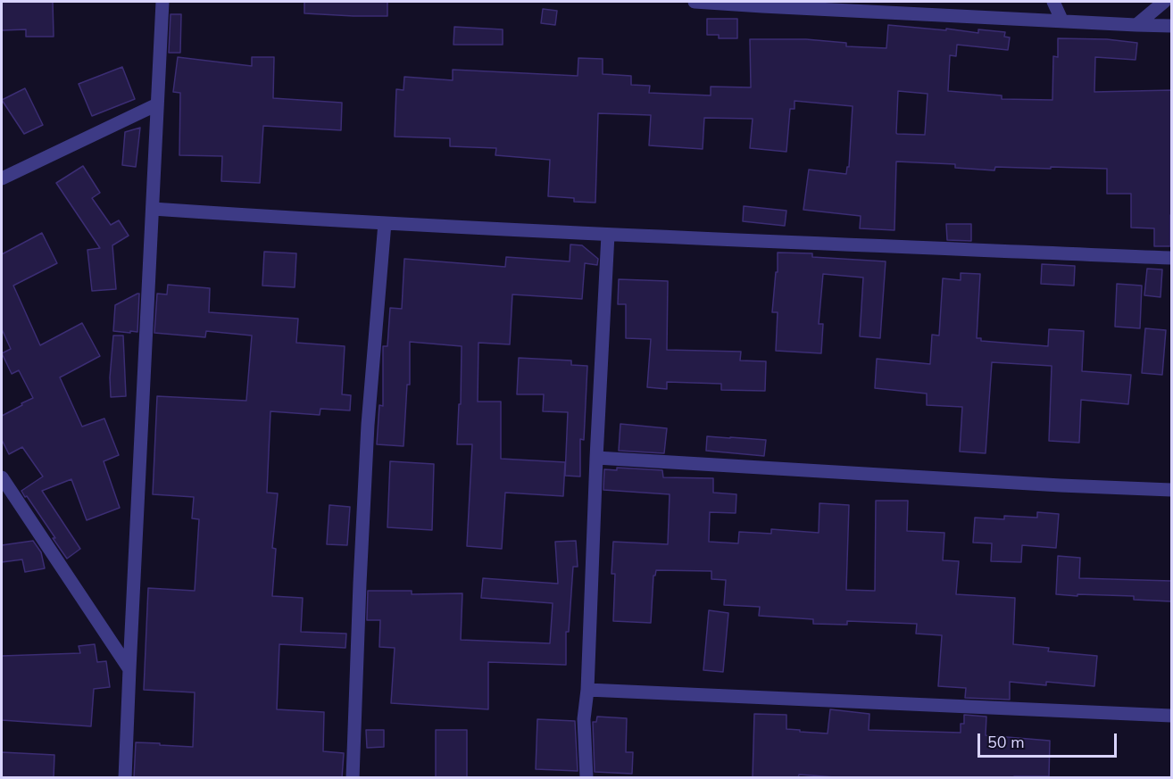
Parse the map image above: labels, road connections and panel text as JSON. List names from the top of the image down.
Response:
{
  "scale_bar": "50 m"
}
